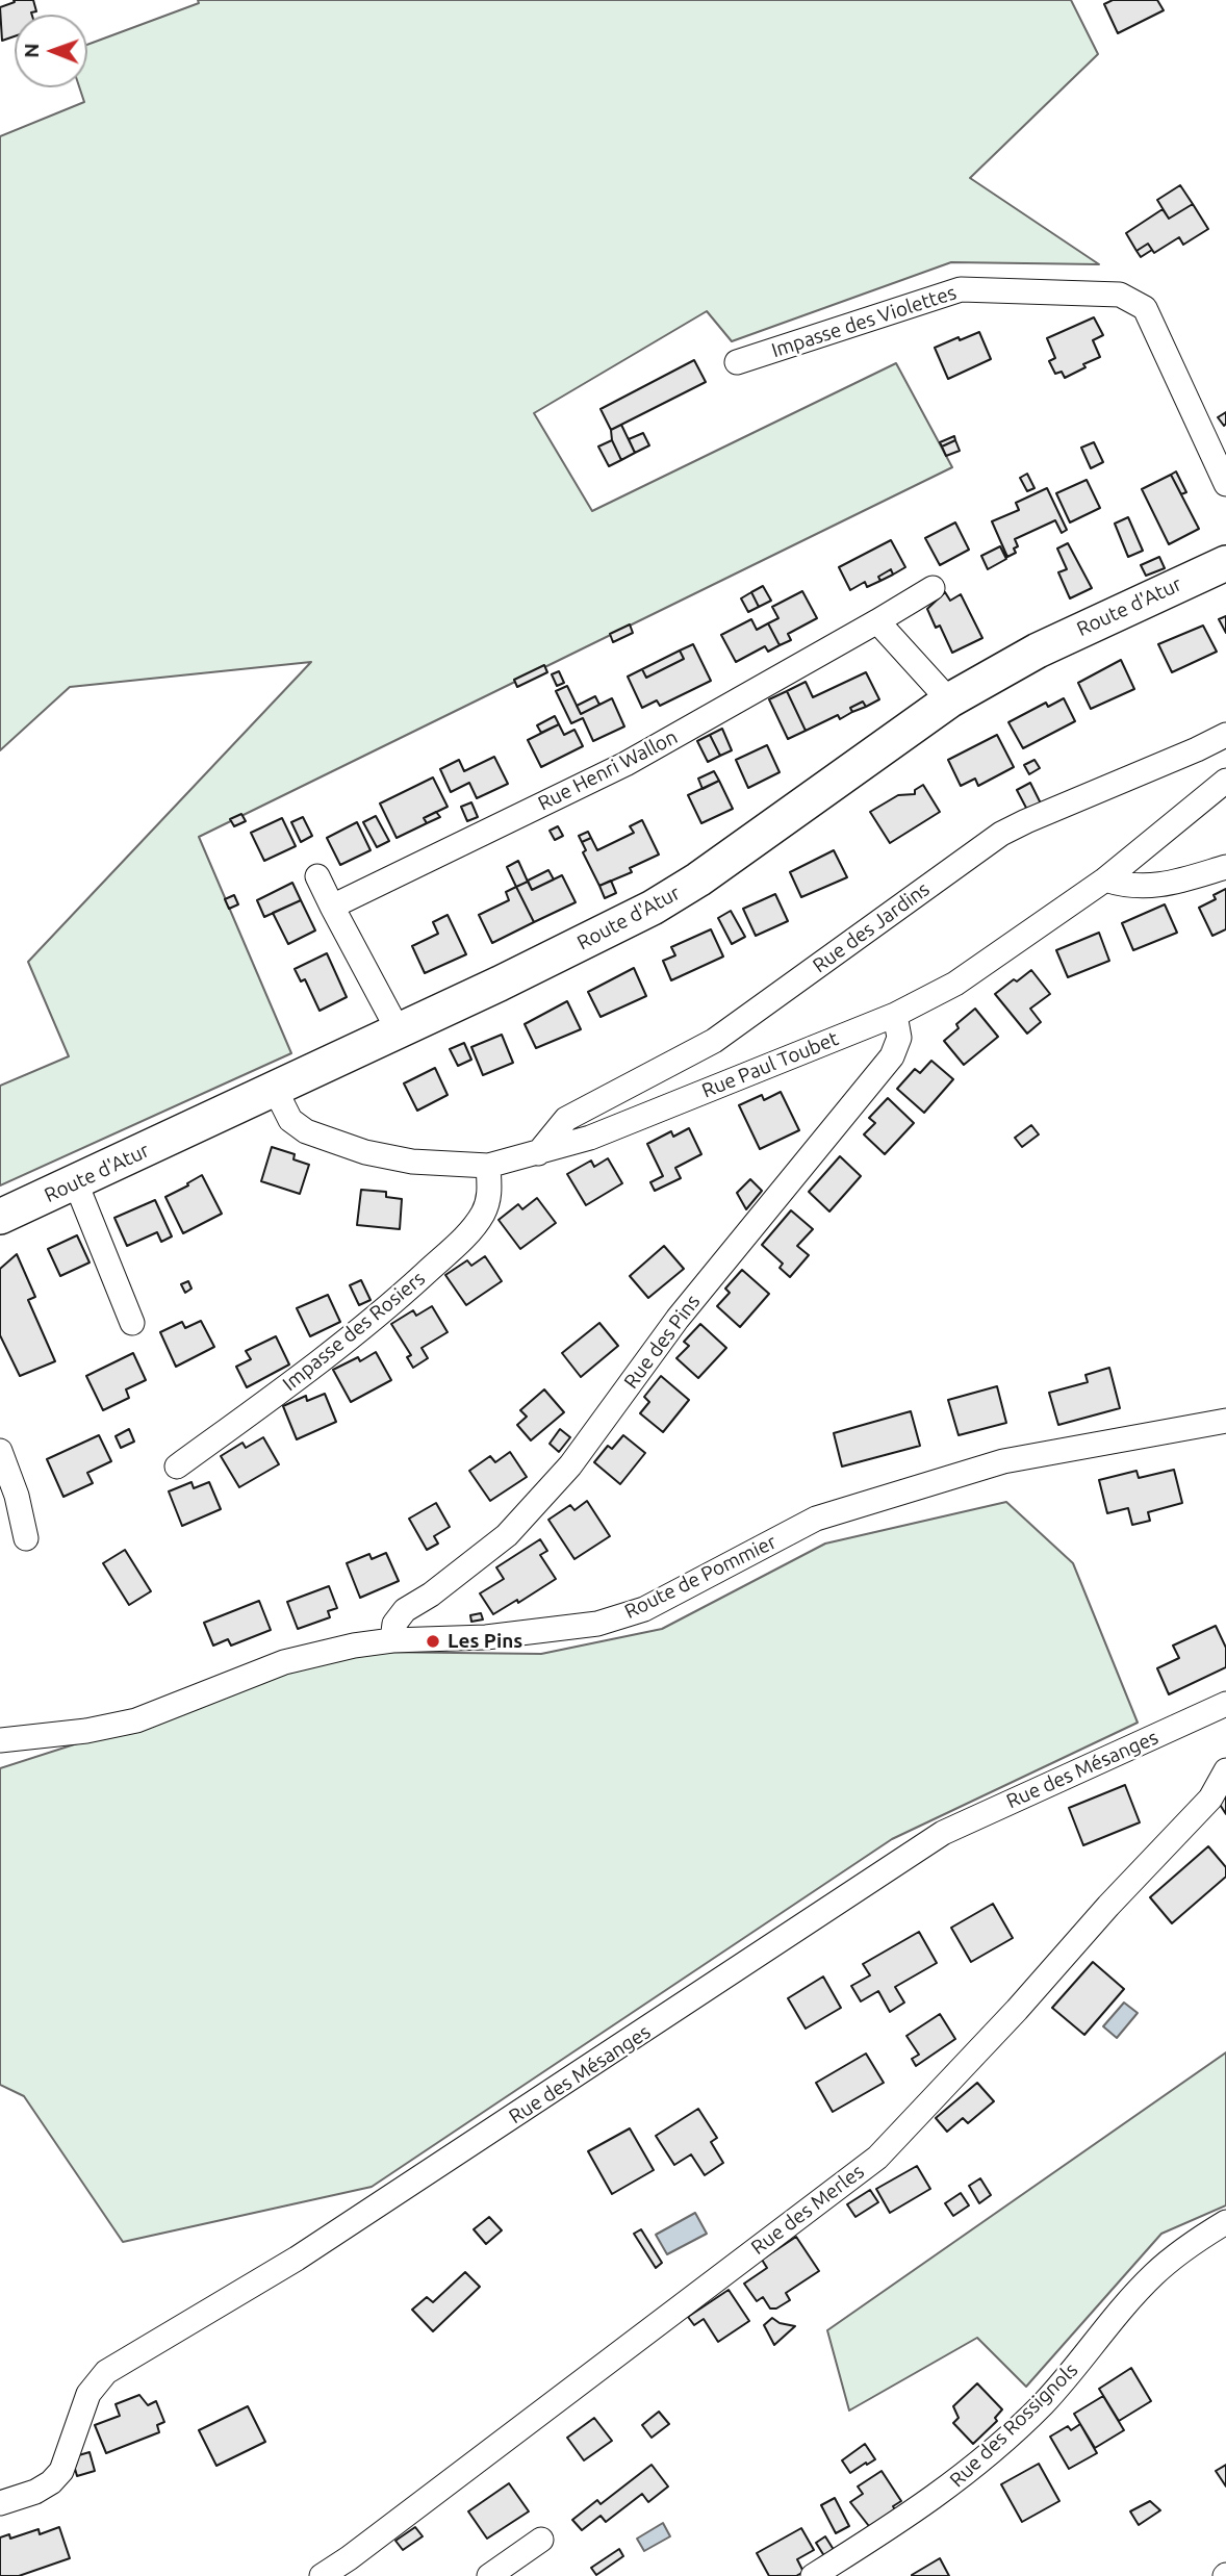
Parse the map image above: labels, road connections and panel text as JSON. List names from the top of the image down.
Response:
{
  "streets": {
    "main road": ["Route d'Atur"],
    "street": [
      "Impasse des Violettes",
      "Rue Henri Wallon",
      "Rue des Jardins",
      "Rue Paul Toubet",
      "Impasse des Rosiers",
      "Rue des Pins",
      "Route de Pommier",
      "Rue des Mésanges",
      "Rue des Merles",
      "Rue des Rossignols"
    ]
  },
  "crossings": [
    ["Route d'Atur", "Rue Paul Toubet"],
    ["Rue des Jardins", "Rue Paul Toubet"],
    ["Rue Paul Toubet", "Impasse des Rosiers"],
    ["Rue Paul Toubet", "Rue des Pins"],
    ["Rue des Pins", "Route de Pommier"]
  ],
  "places": ["Les Pins"],
  "north": "left"
}
